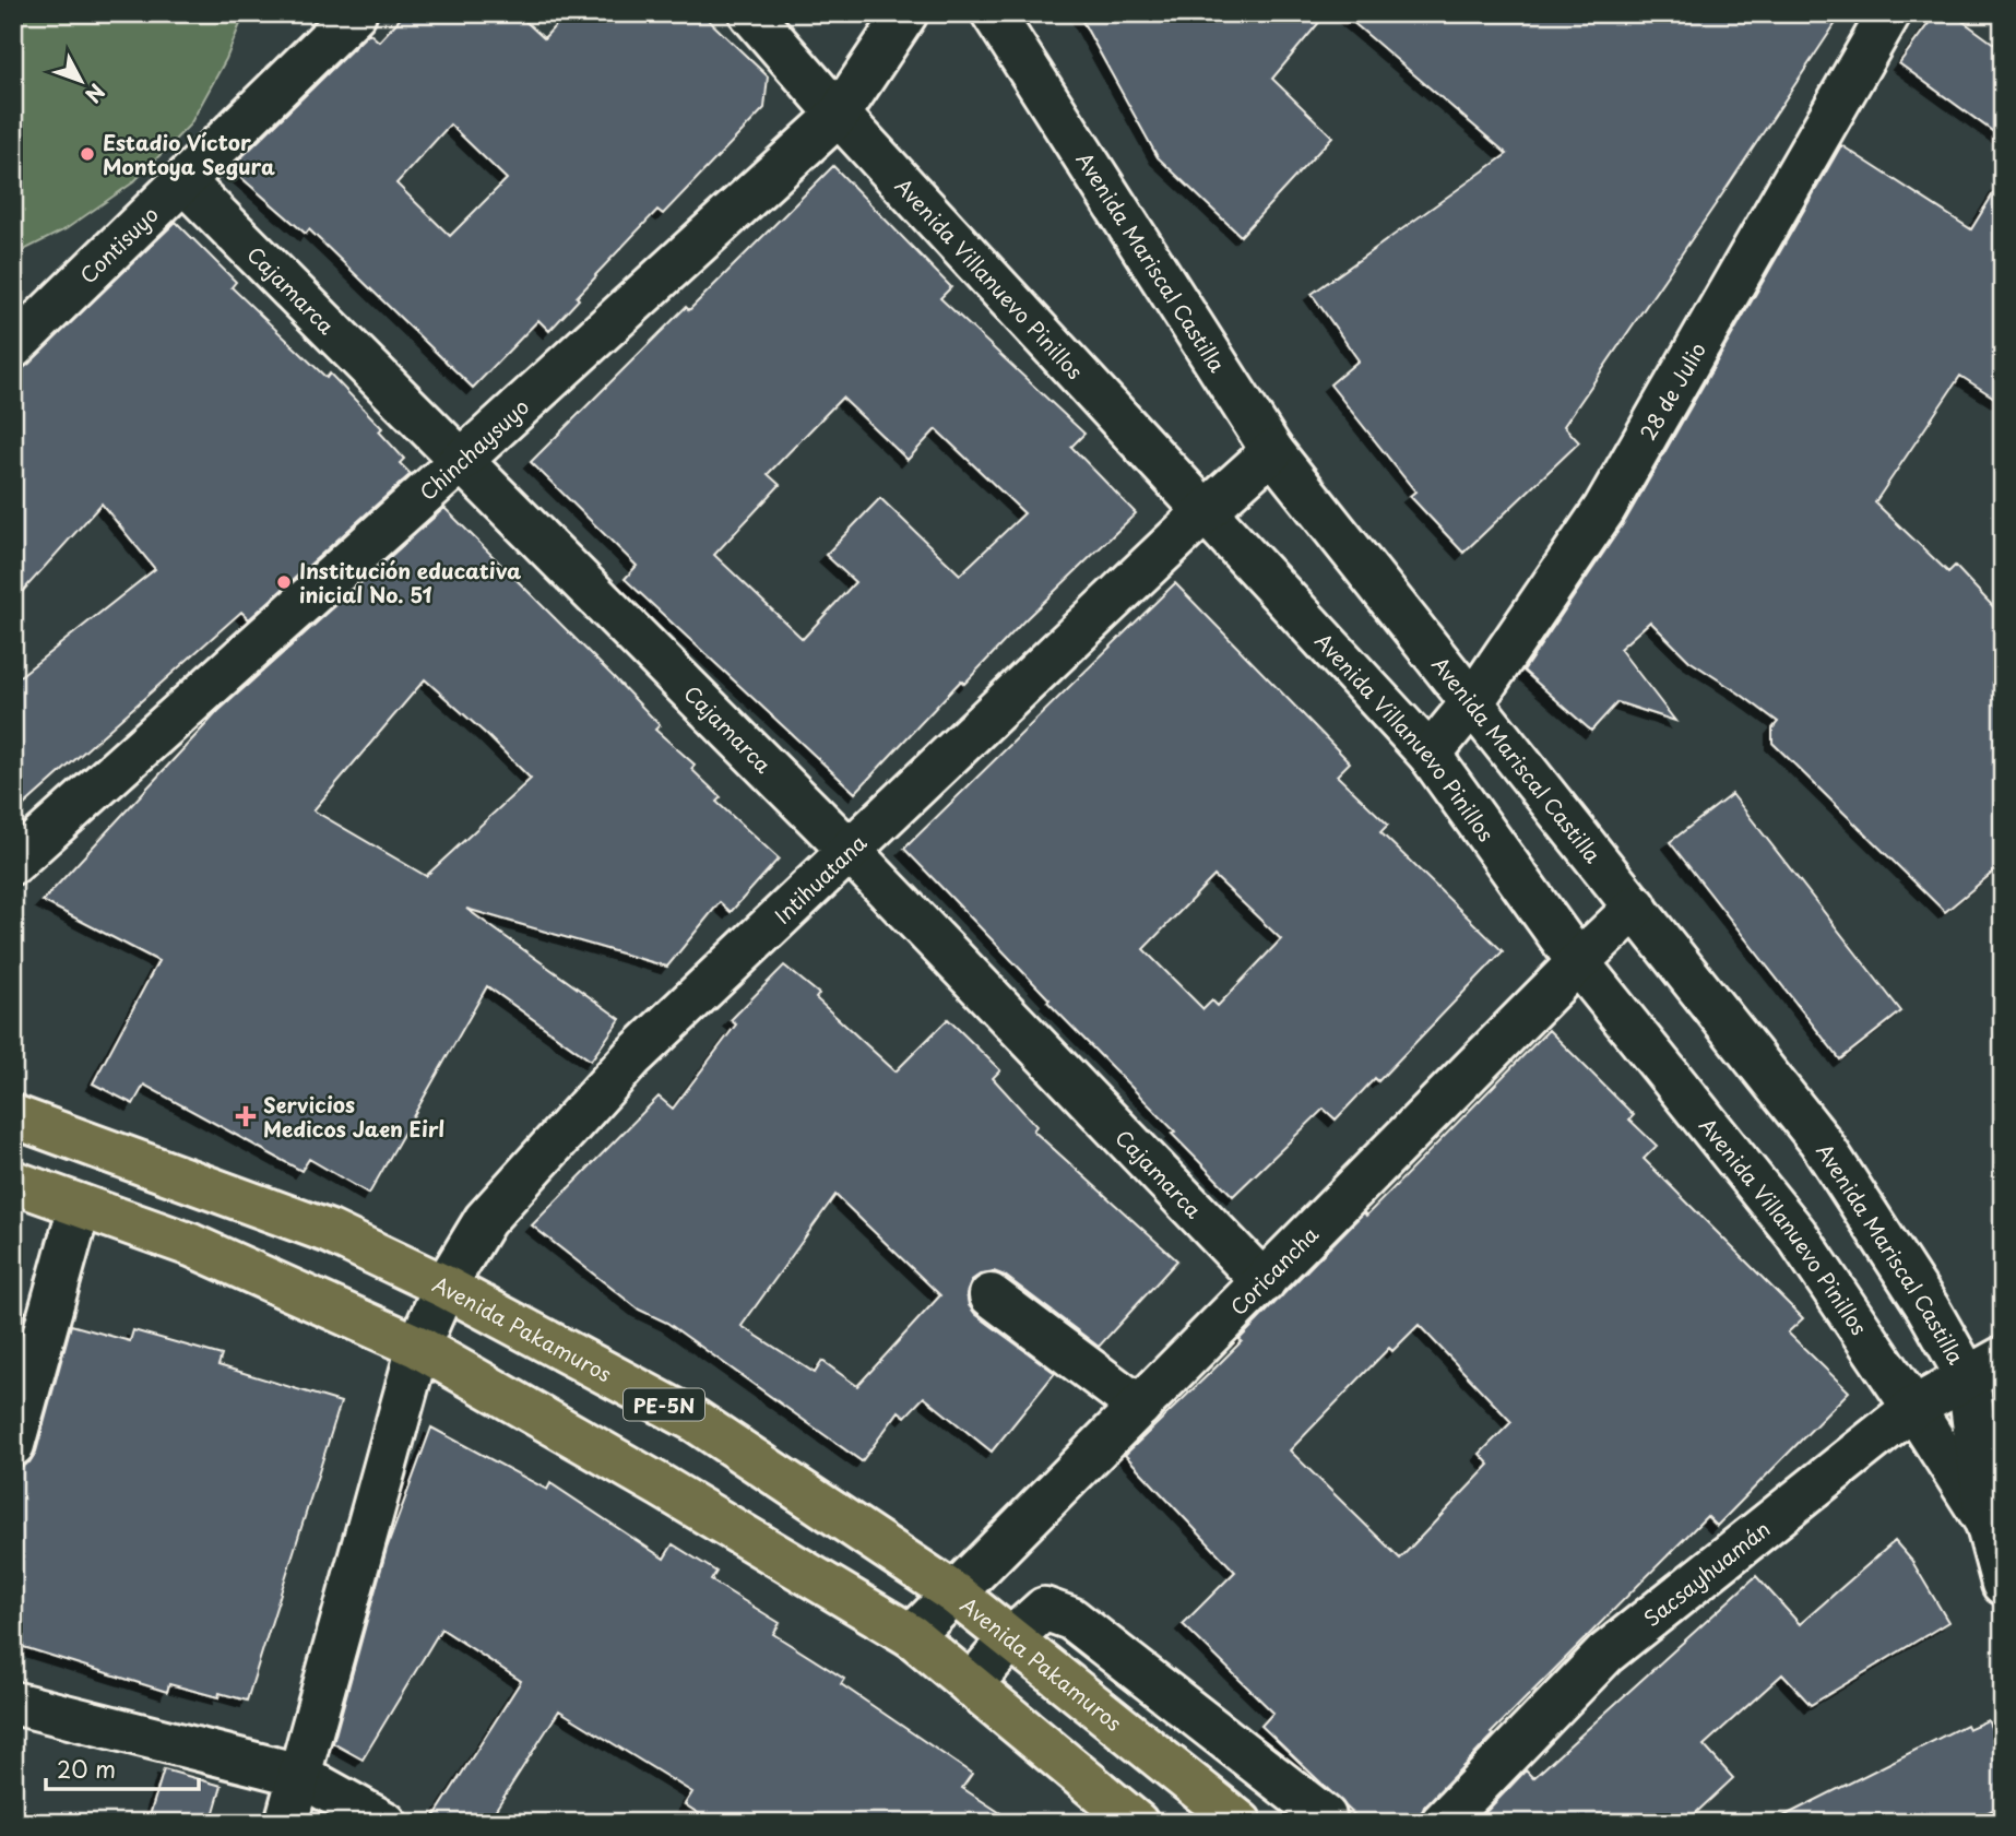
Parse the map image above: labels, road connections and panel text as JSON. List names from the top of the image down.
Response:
{
  "streets": {
    "highway": ["Avenida Pakamuros", "PE-5N"],
    "street": [
      "Contisuyo",
      "Avenida Mariscal Castilla",
      "Avenida Villanuevo Pinillos",
      "Cajamarca",
      "28 de Julio",
      "Chinchaysuyo",
      "Intihuatana",
      "Coricancha",
      "Sacsayhuamán"
    ]
  },
  "crossings": [
    ["Contisuyo", "Cajamarca"],
    ["Avenida Mariscal Castilla", "Avenida Villanuevo Pinillos"],
    ["Avenida Mariscal Castilla", "28 de Julio"],
    ["Avenida Mariscal Castilla", "Intihuatana"],
    ["Avenida Mariscal Castilla", "Coricancha"],
    ["Avenida Mariscal Castilla", "Sacsayhuamán"],
    ["Avenida Villanuevo Pinillos", "28 de Julio"],
    ["Avenida Villanuevo Pinillos", "Chinchaysuyo"],
    ["Avenida Villanuevo Pinillos", "Intihuatana"],
    ["Avenida Villanuevo Pinillos", "Coricancha"],
    ["Avenida Villanuevo Pinillos", "Sacsayhuamán"],
    ["Cajamarca", "Chinchaysuyo"],
    ["Cajamarca", "Intihuatana"],
    ["Cajamarca", "Coricancha"],
    ["Intihuatana", "Avenida Pakamuros"],
    ["Coricancha", "Avenida Pakamuros"]
  ],
  "places": {
    "other": ["Estadio Víctor Montoya Segura", "Institución educativa inicial No. 51"],
    "health": ["Servicios Medicos Jaen Eirl"]
  },
  "scale_bar": "20 m",
  "north": "bottom right"
}
